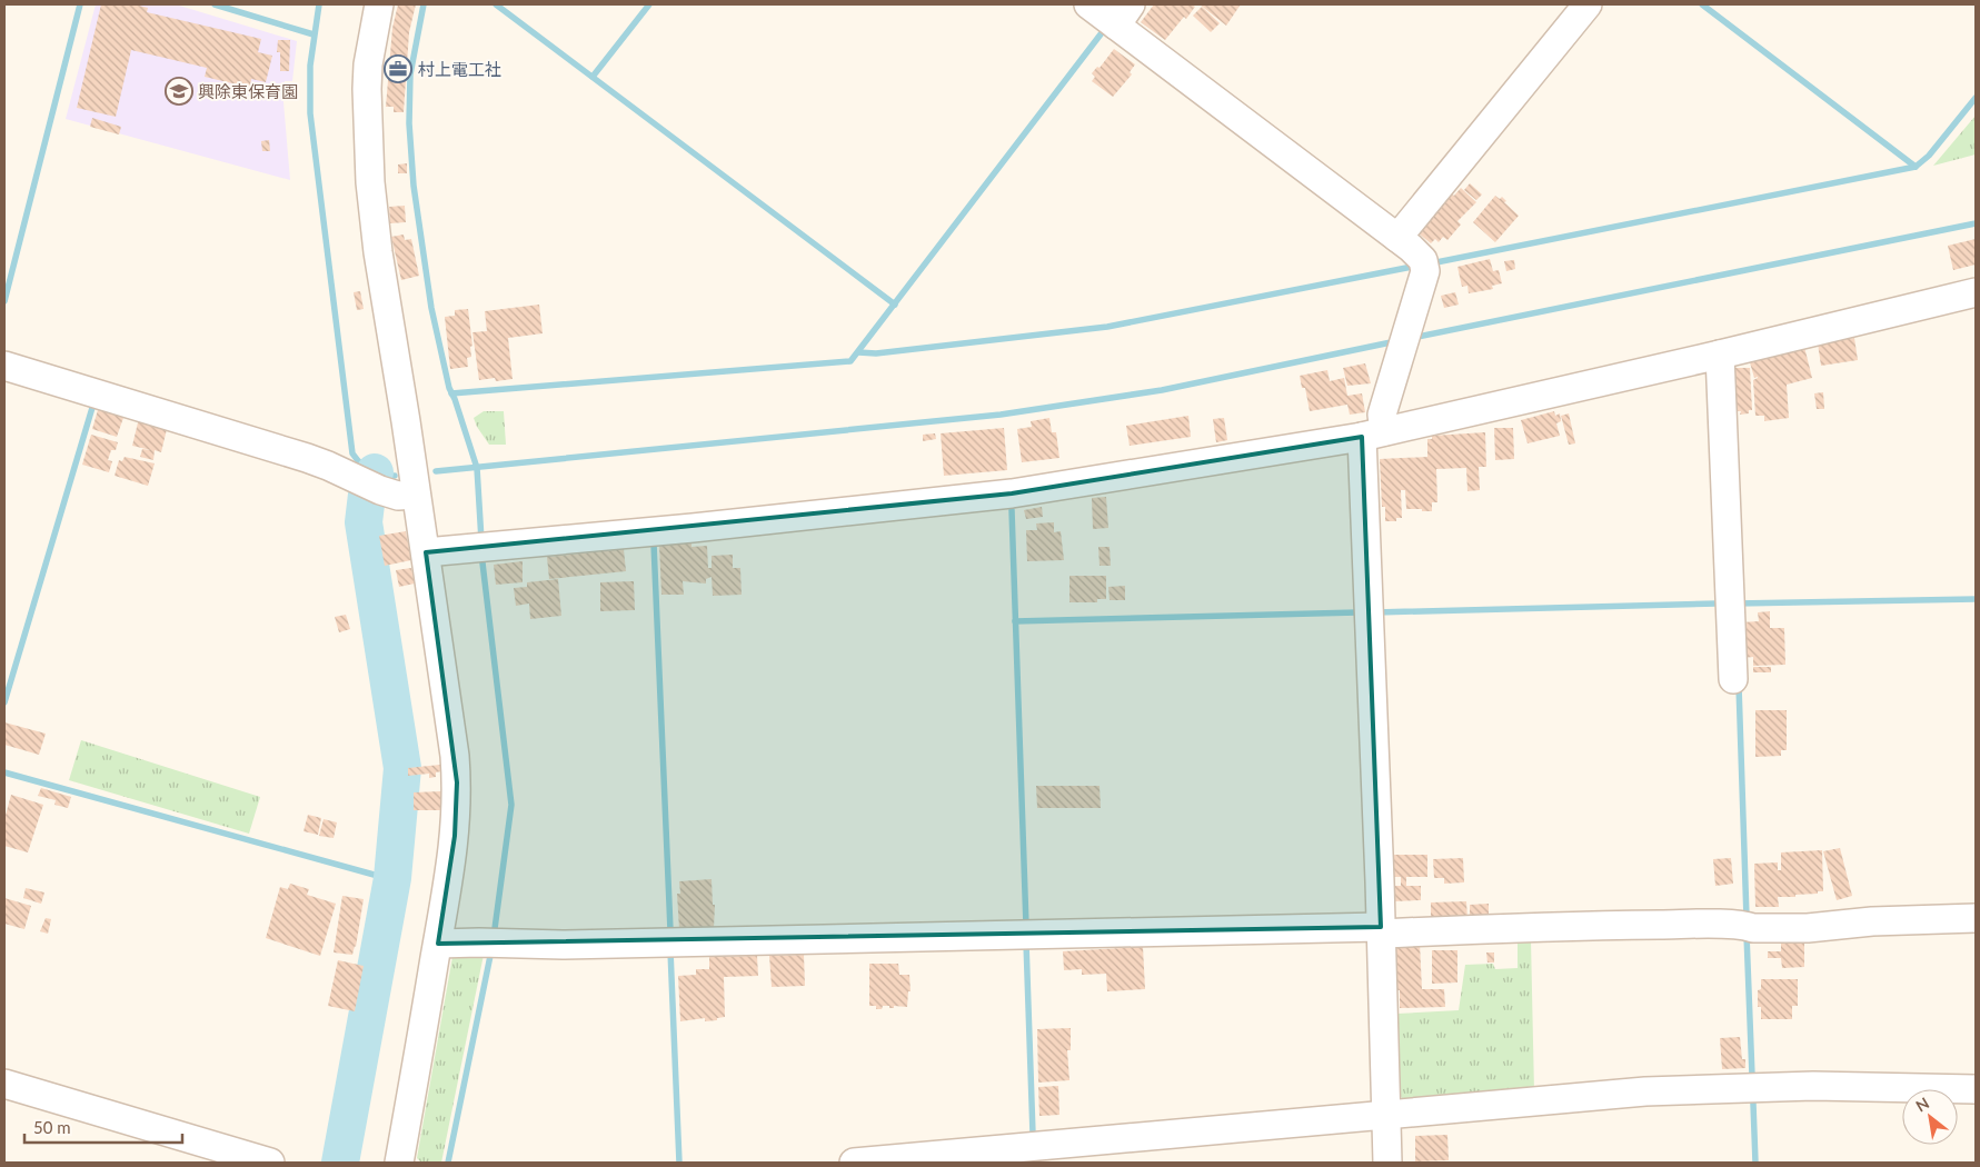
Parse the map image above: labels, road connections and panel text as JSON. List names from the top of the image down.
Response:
{
  "places": {
    "office": ["村上電工社"],
    "school or university": ["興除東保育園"]
  },
  "scale_bar": "50 m",
  "north": "top left"
}
